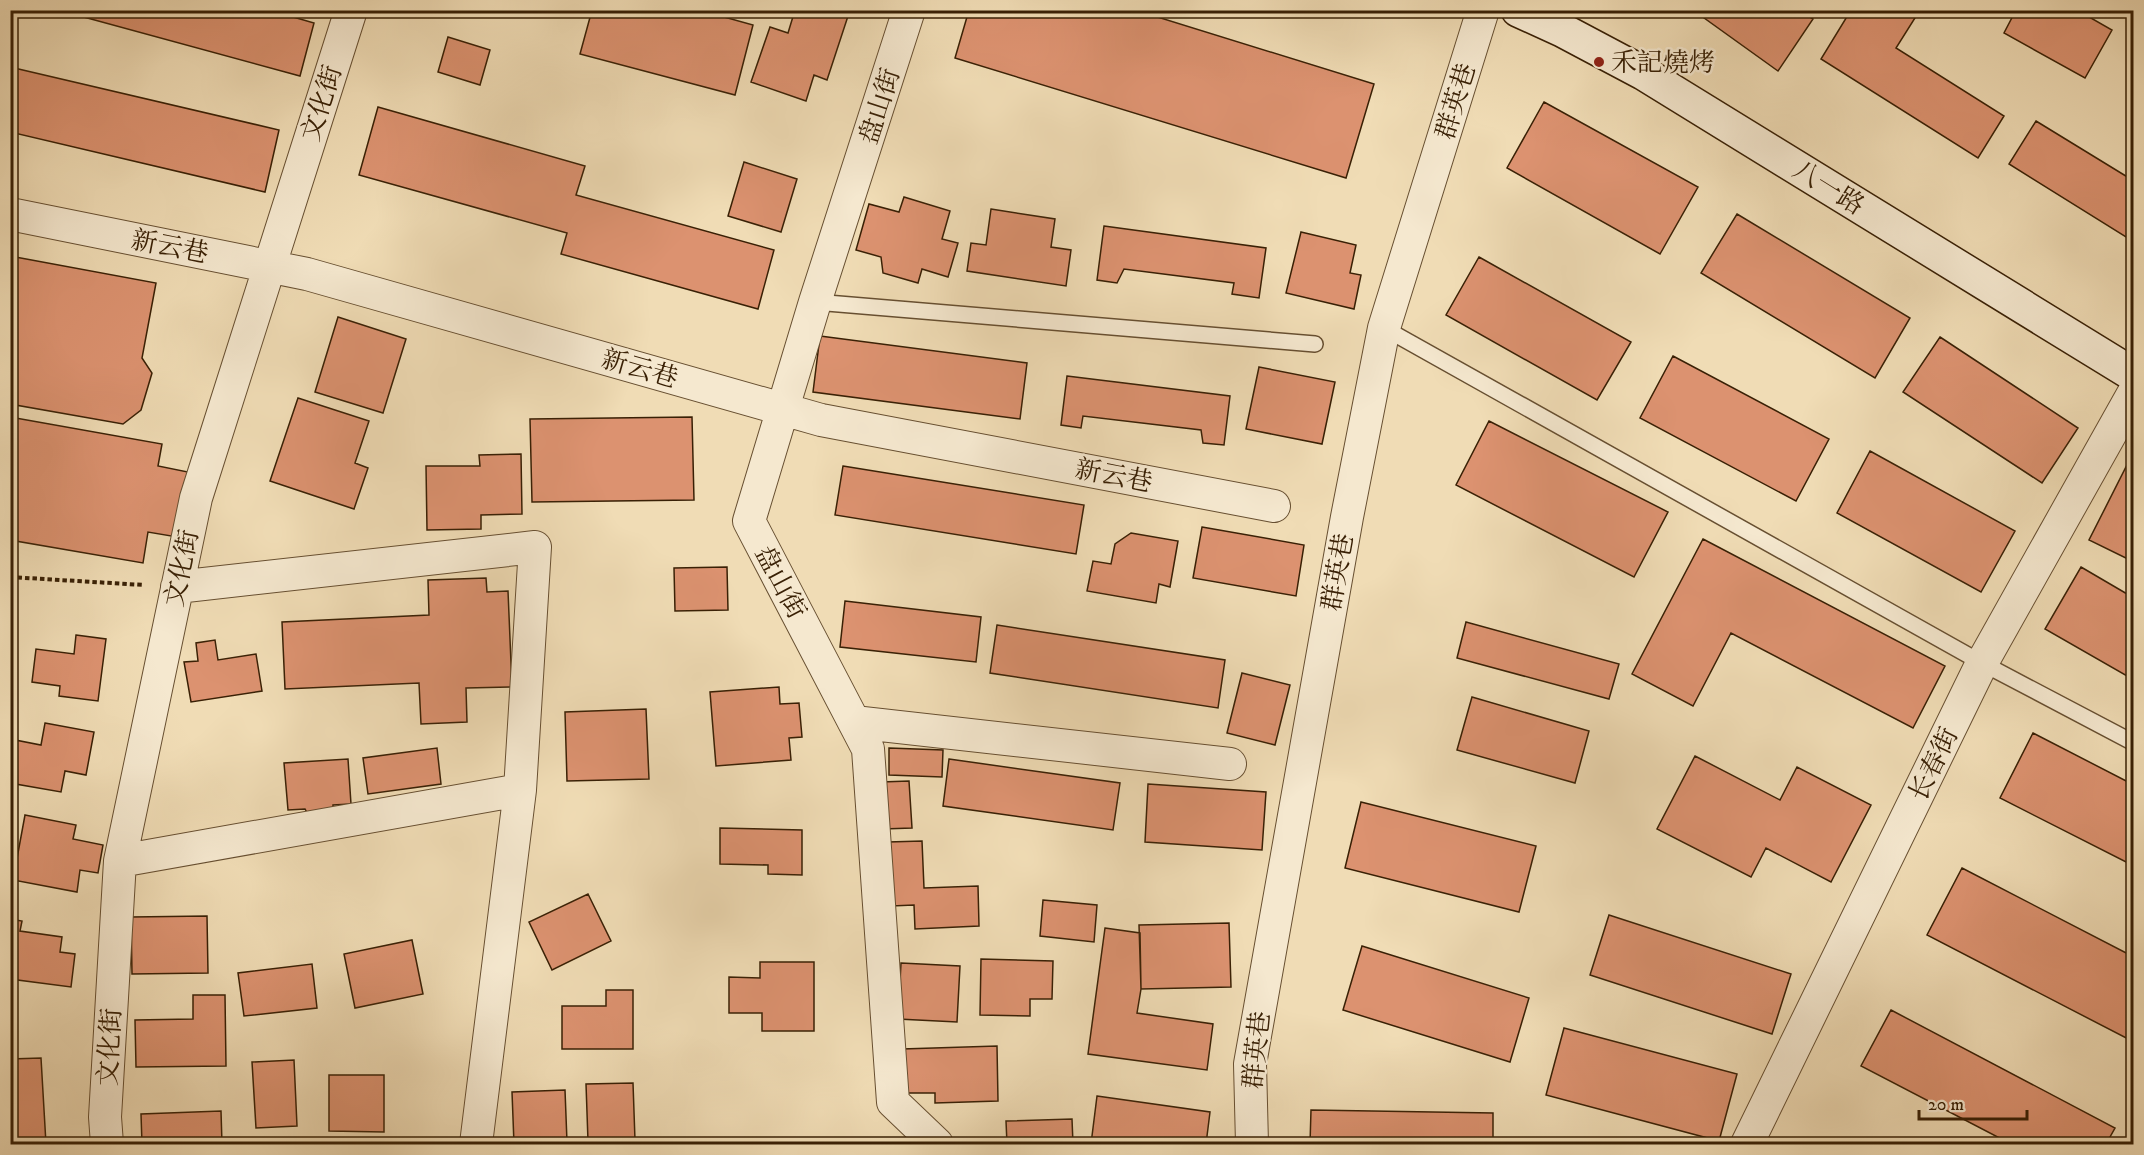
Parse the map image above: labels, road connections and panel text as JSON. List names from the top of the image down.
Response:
{
  "streets": {
    "main road": ["八一路"],
    "street": [
      "群英巷",
      "文化街",
      "盘山街",
      "新云巷",
      "长春街"
    ]
  },
  "crossings": [
    ["文化街", "新云巷"],
    ["盘山街", "新云巷"]
  ],
  "places": ["禾記燒烤"],
  "scale_bar": "20 m"
}
